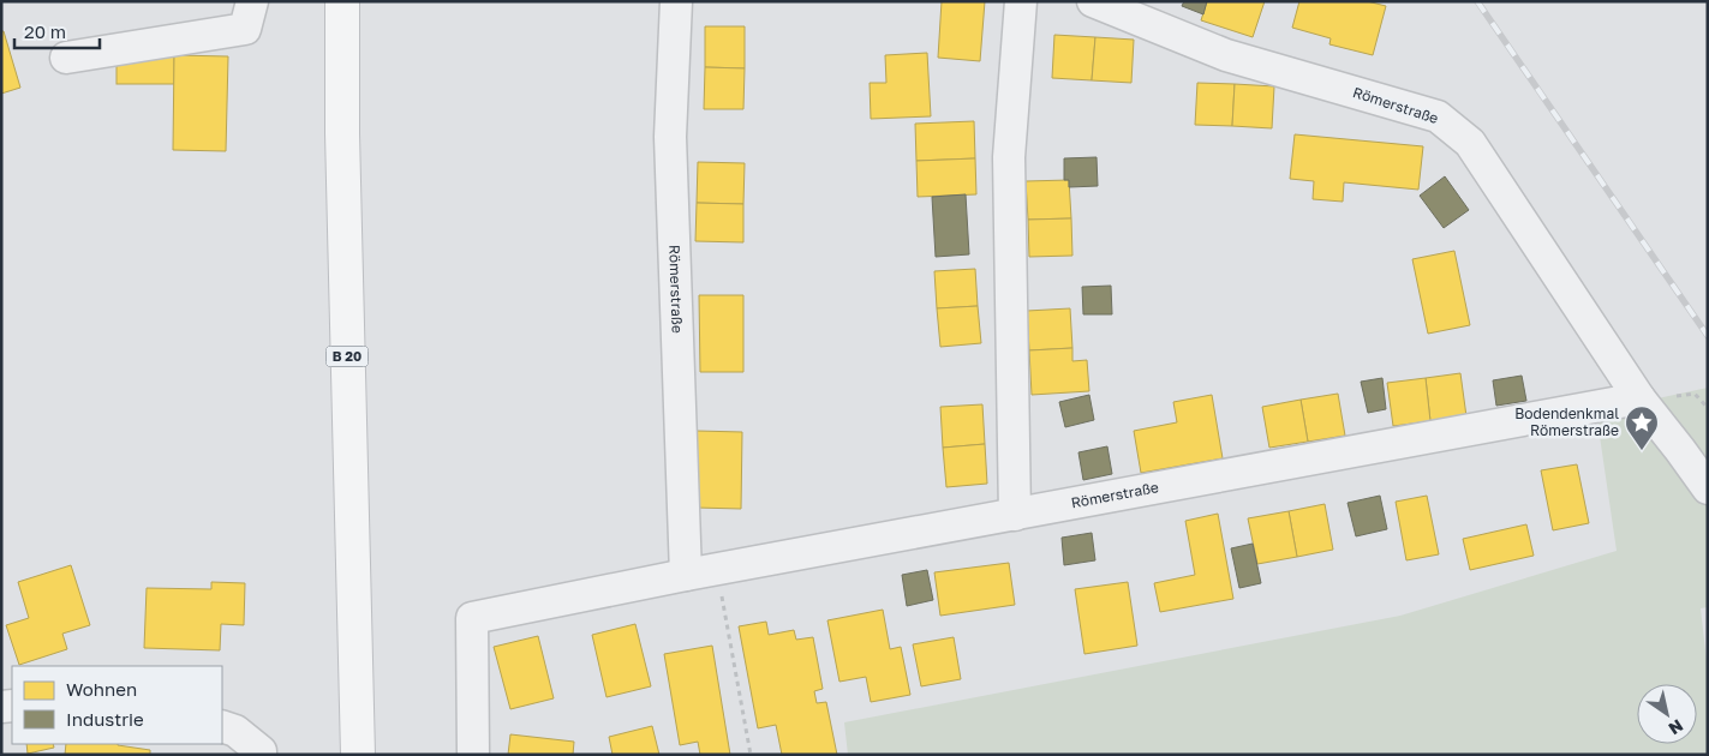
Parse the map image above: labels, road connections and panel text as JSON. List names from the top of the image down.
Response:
{
  "streets": {
    "main road": ["B 20"],
    "street": ["Römerstraße"]
  },
  "places": {
    "place": ["Bodendenkmal Römerstraße"]
  },
  "legend": ["Wohnen", "Industrie"],
  "scale_bar": "20 m",
  "north": "bottom right"
}
